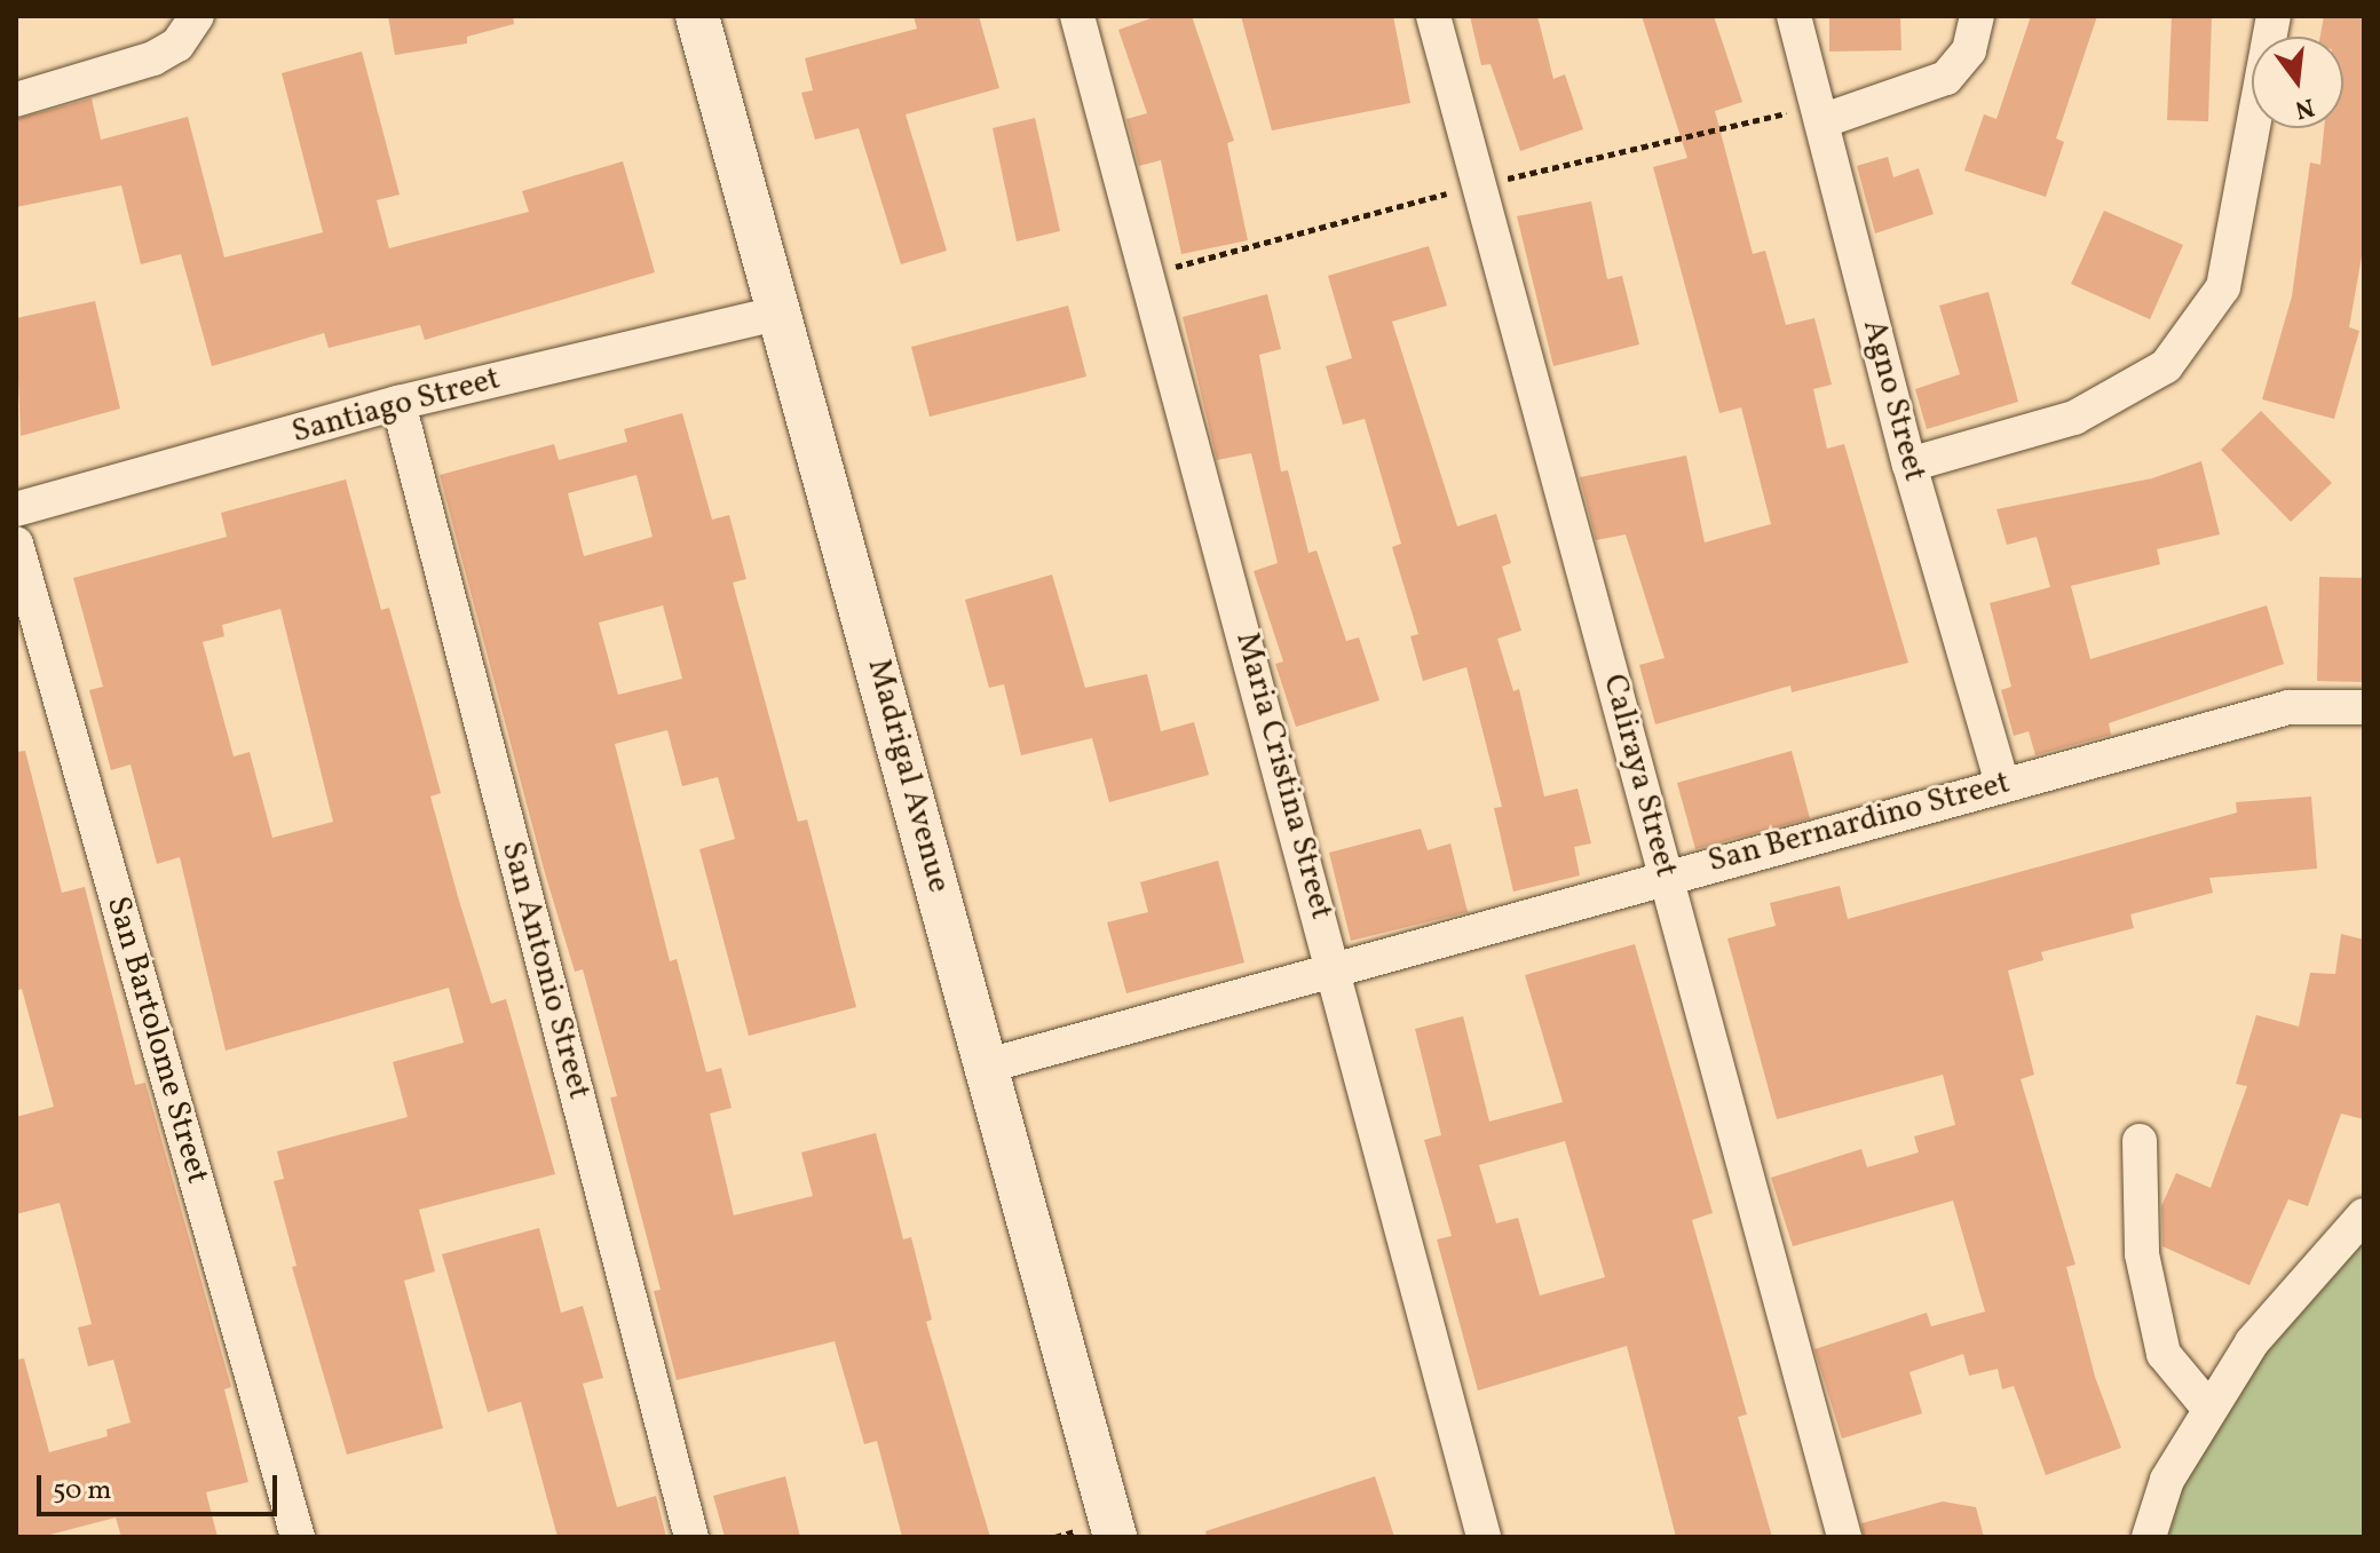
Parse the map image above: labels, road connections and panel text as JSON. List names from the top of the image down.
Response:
{
  "streets": {
    "street": [
      "Agno Street",
      "Santiago Street",
      "Madrigal Avenue",
      "Maria Cristina Street",
      "Caliraya Street",
      "San Bernardino Street",
      "San Antonio Street",
      "San Bartolome Street"
    ]
  },
  "crossings": [
    ["Agno Street", "San Bernardino Street"],
    ["Santiago Street", "Madrigal Avenue"],
    ["Santiago Street", "San Antonio Street"],
    ["Madrigal Avenue", "San Bernardino Street"],
    ["Maria Cristina Street", "San Bernardino Street"],
    ["Caliraya Street", "San Bernardino Street"]
  ],
  "scale_bar": "50 m",
  "north": "bottom"
}
